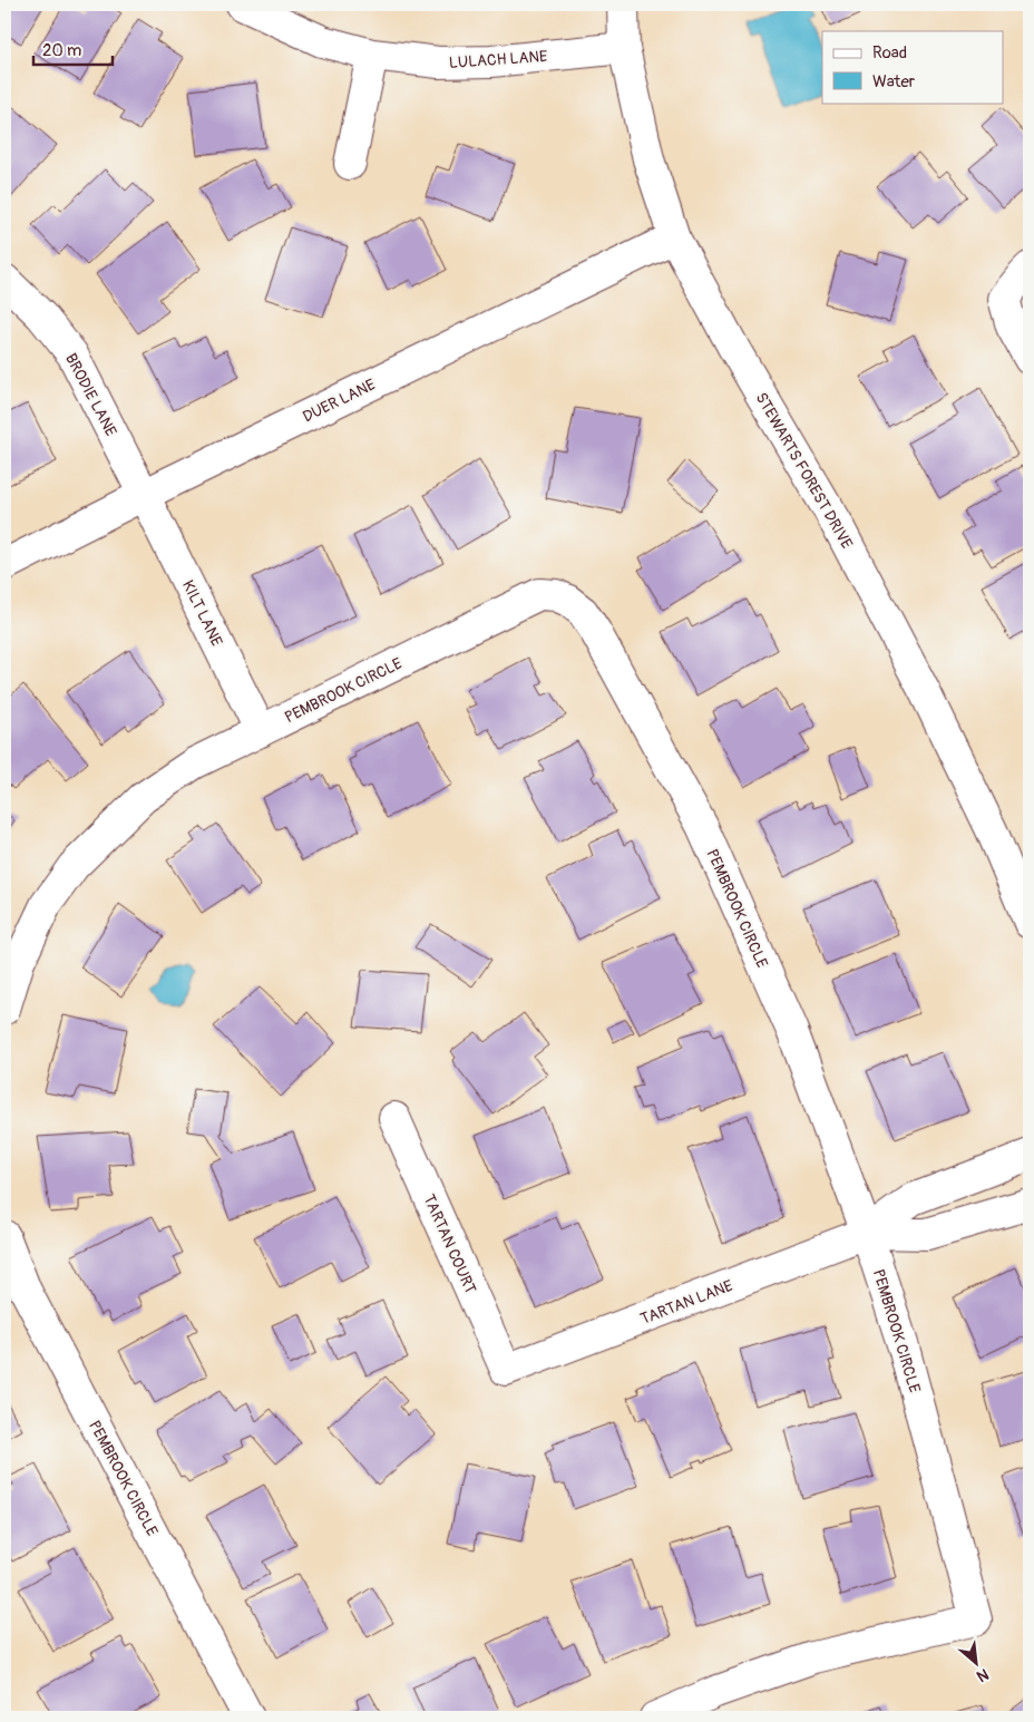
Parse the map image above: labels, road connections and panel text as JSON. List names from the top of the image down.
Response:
{
  "streets": {
    "street": [
      "LULACH LANE",
      "BRODIE LANE",
      "DUER LANE",
      "STEWARTS FOREST DRIVE",
      "KILT LANE",
      "PEMBROOK CIRCLE",
      "TARTAN COURT",
      "TARTAN LANE"
    ]
  },
  "crossings": [
    ["LULACH LANE", "STEWARTS FOREST DRIVE"],
    ["BRODIE LANE", "DUER LANE"],
    ["BRODIE LANE", "KILT LANE"],
    ["DUER LANE", "STEWARTS FOREST DRIVE"],
    ["DUER LANE", "KILT LANE"],
    ["KILT LANE", "PEMBROOK CIRCLE"],
    ["PEMBROOK CIRCLE", "TARTAN LANE"],
    ["TARTAN COURT", "TARTAN LANE"]
  ],
  "legend": ["Road", "Water"],
  "scale_bar": "20 m",
  "north": "bottom right"
}
